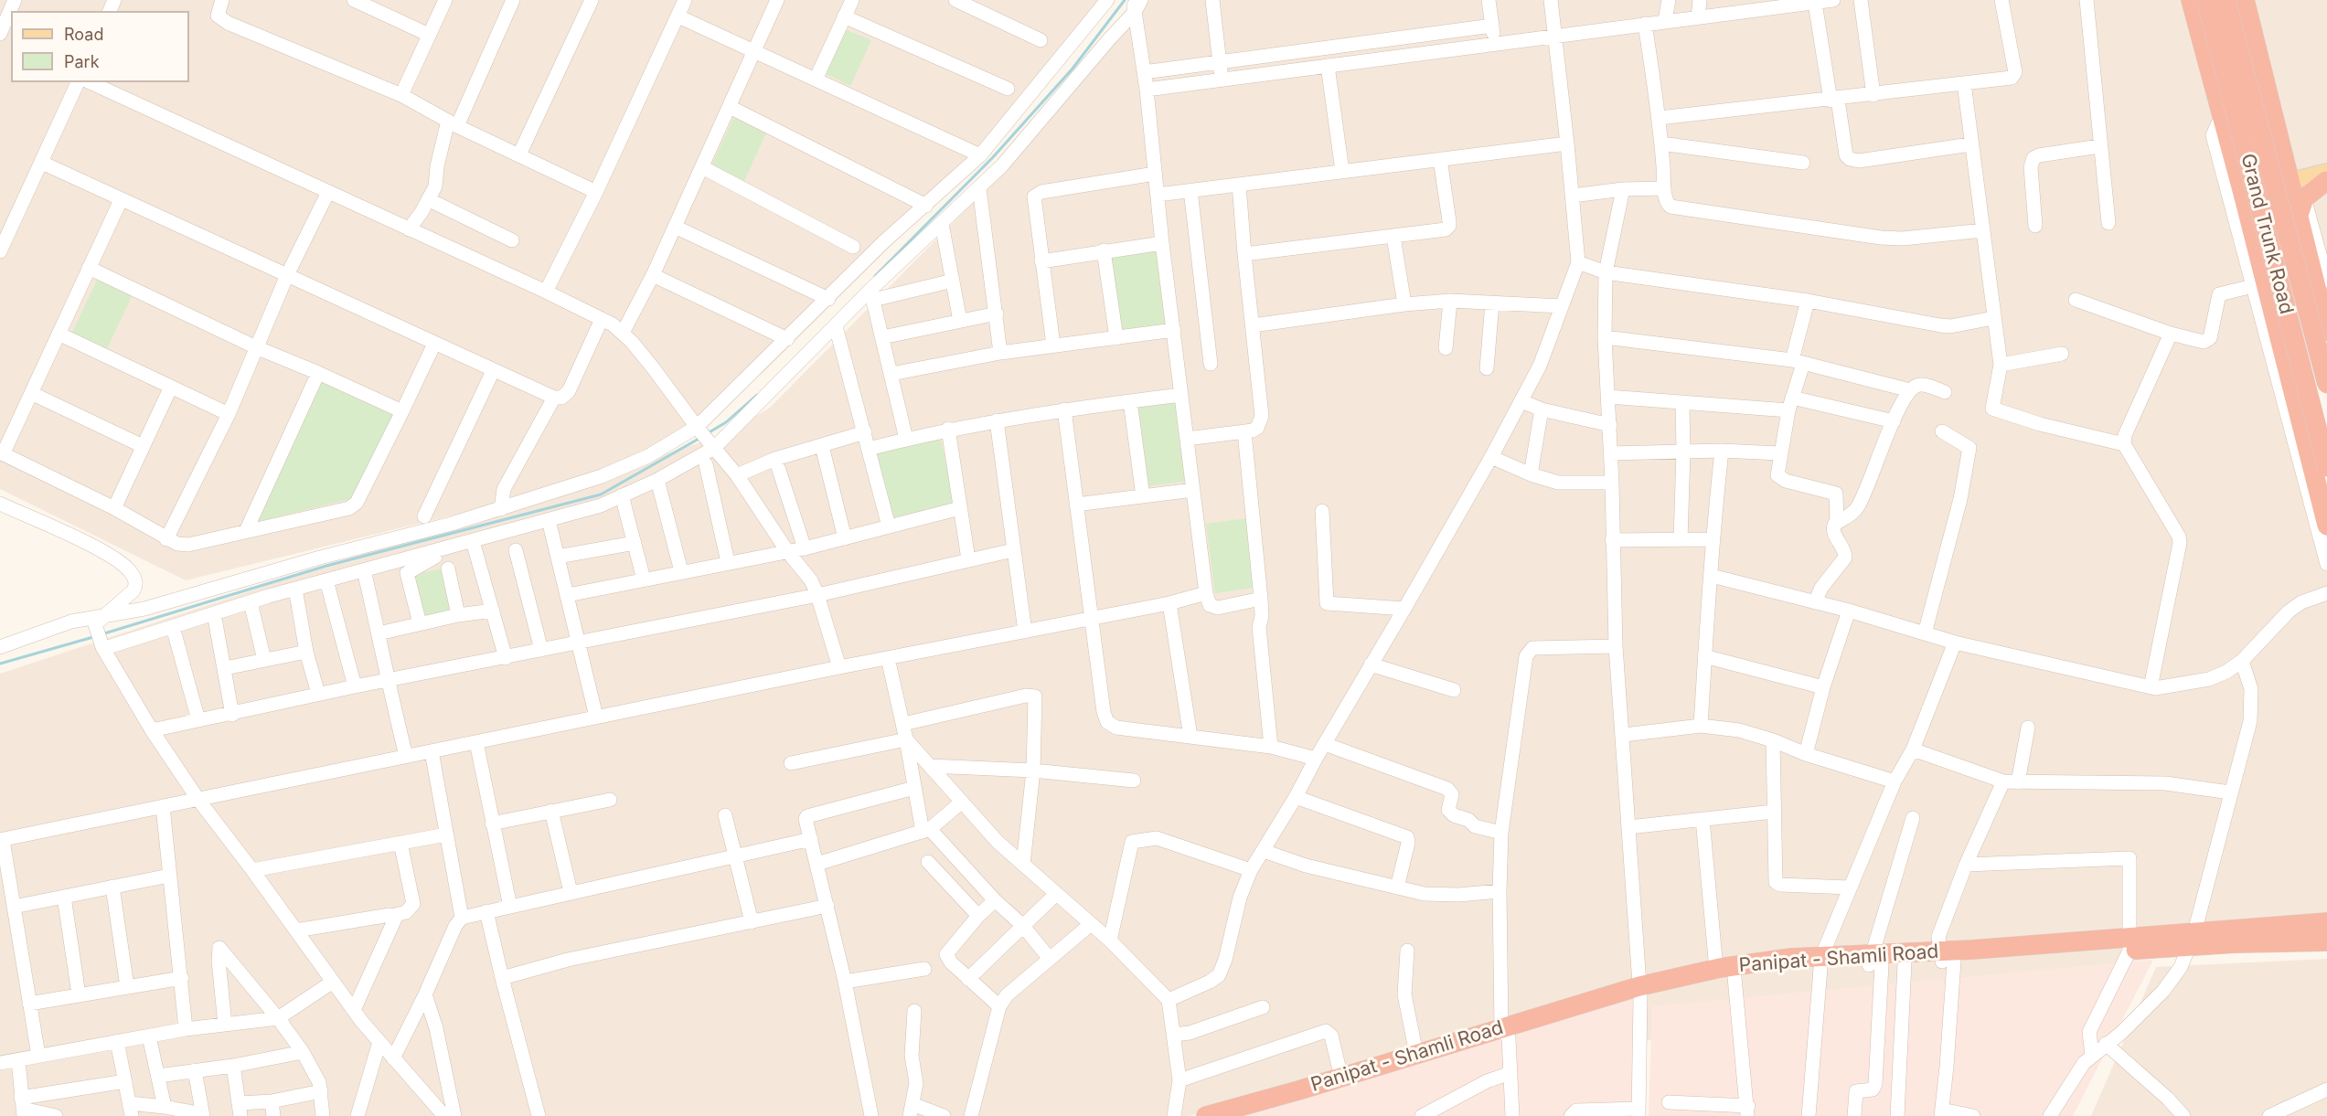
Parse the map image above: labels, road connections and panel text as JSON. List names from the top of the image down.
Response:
{
  "streets": {
    "highway": ["Grand Trunk Road", "Panipat - Shamli Road"]
  },
  "legend": ["Road", "Park"]
}
